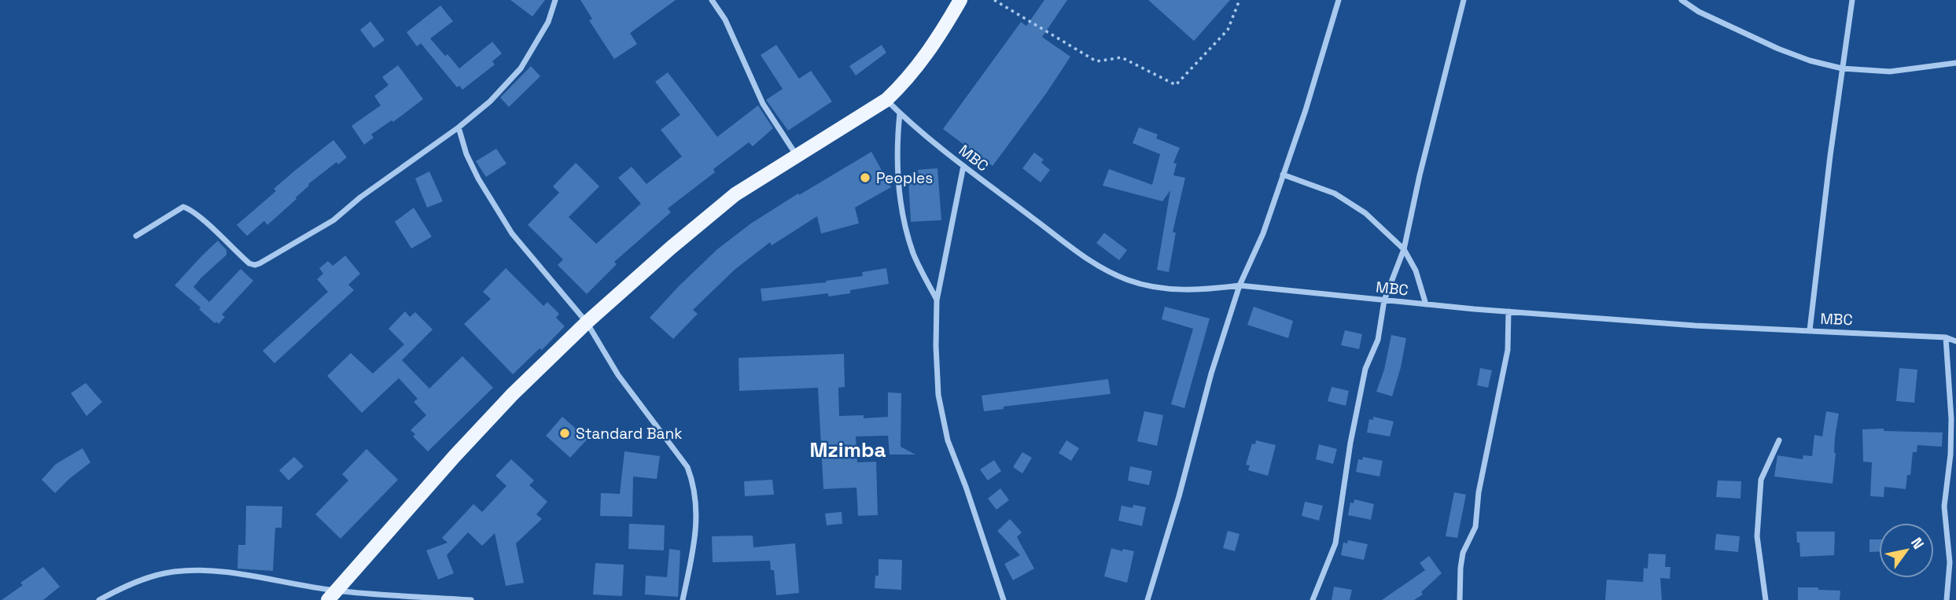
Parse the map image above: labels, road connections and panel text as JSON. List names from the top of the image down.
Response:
{
  "streets": {
    "street": ["MBC"]
  },
  "districts": ["Mzimba"],
  "places": ["Peoples", "Standard Bank"],
  "north": "top right"
}
